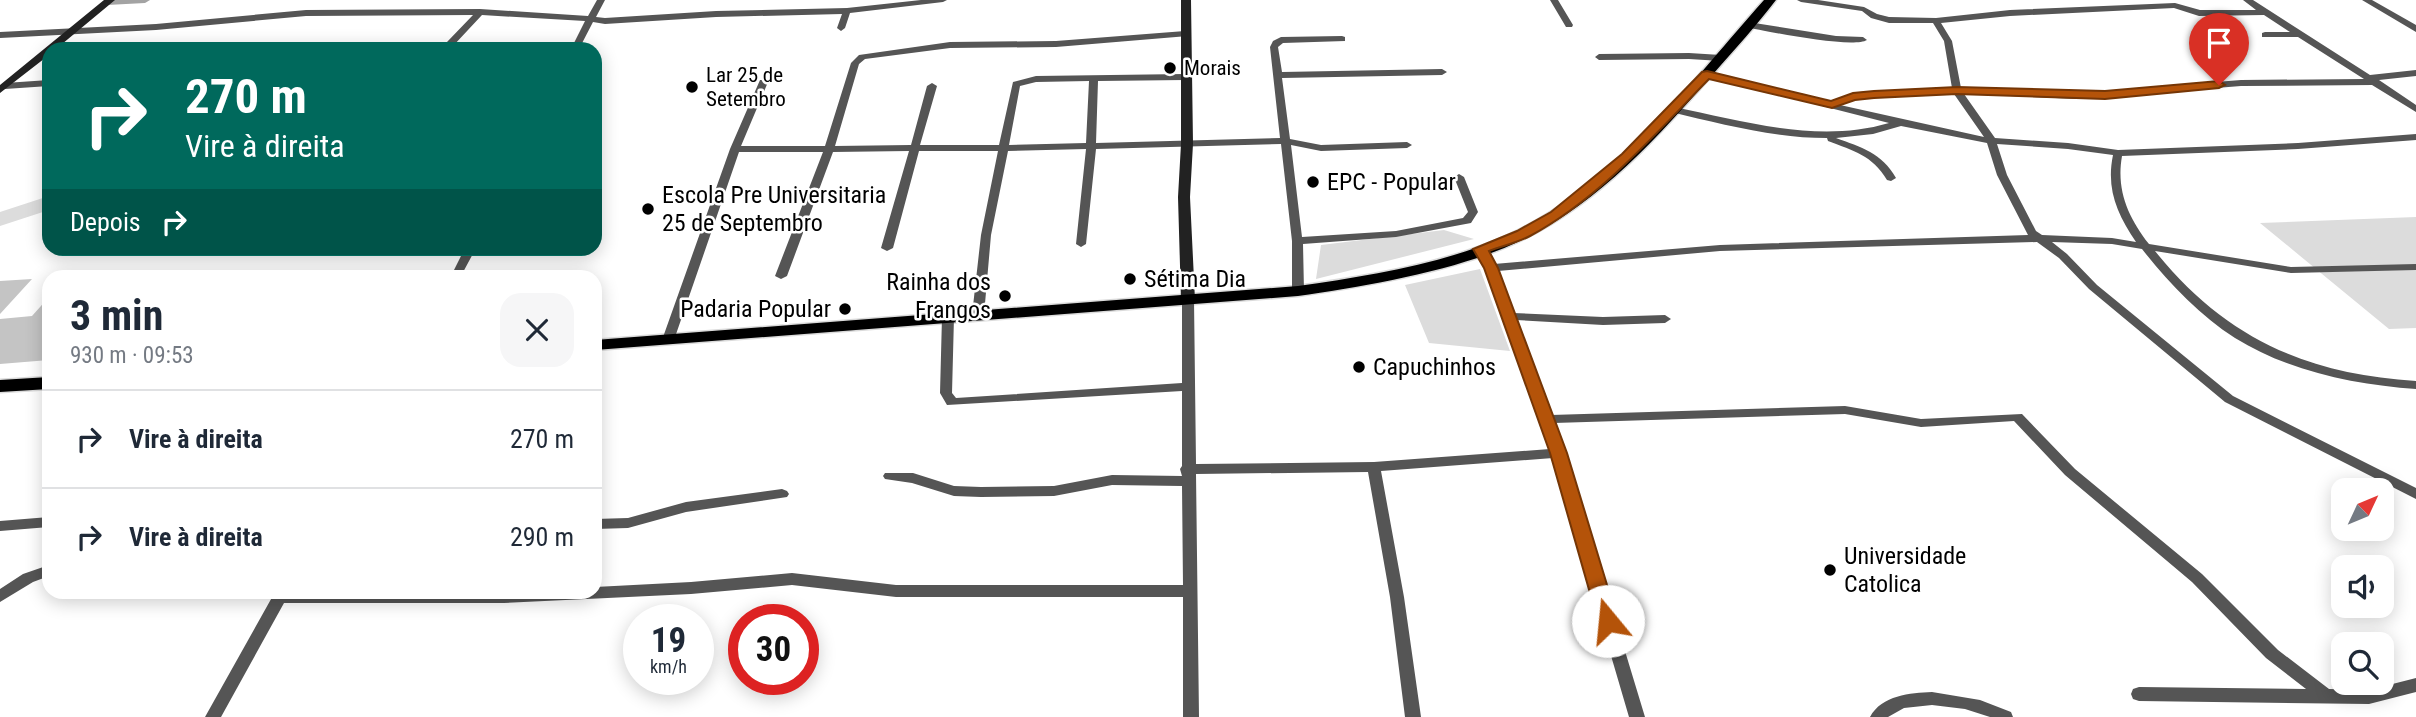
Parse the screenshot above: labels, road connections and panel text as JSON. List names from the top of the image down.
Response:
{
  "places": [
    "Morais",
    "Lar 25 de Setembro",
    "EPC - Popular",
    "Escola Pre Universitaria 25 de Septembro",
    "Sétima Dia",
    "Rainha dos Frangos",
    "Padaria Popular",
    "Capuchinhos",
    "Universidade Catolica"
  ],
  "north": "top right",
  "page": {
    "turn": ["270 m", "Vire à direita"],
    "then": "Depois",
    "heading": ["3 min", "930 m · 09:53"],
    "list": [
      {
        "name": "Vire à direita",
        "value": "270 m"
      },
      {
        "name": "Vire à direita",
        "value": "290 m"
      }
    ],
    "speed": "19 km/h",
    "limit": "30"
  }
}
